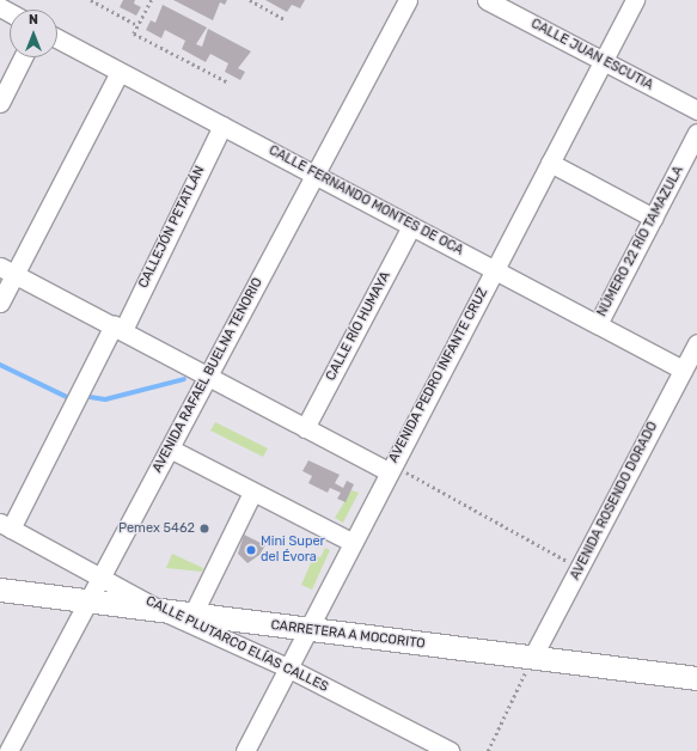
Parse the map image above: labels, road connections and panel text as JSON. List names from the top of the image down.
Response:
{
  "streets": {
    "main road": ["CARRETERA A MOCORITO"],
    "street": [
      "CALLE JUAN ESCUTIA",
      "CALLE FERNANDO MONTES DE OCA",
      "CALLEJÓN PETATLÁN",
      "NÚMERO 22 RÍO TAMAZULA",
      "CALLE RÍO HUMAYA",
      "AVENIDA RAFAEL BUELNA TENORIO",
      "AVENIDA PEDRO INFANTE CRUZ",
      "AVENIDA ROSENDO DORADO",
      "CALLE PLUTARCO ELÍAS CALLES"
    ]
  },
  "crossings": [
    ["CALLE JUAN ESCUTIA", "AVENIDA PEDRO INFANTE CRUZ"],
    ["CALLE FERNANDO MONTES DE OCA", "CALLEJÓN PETATLÁN"],
    ["CALLE FERNANDO MONTES DE OCA", "NÚMERO 22 RÍO TAMAZULA"],
    ["CALLE FERNANDO MONTES DE OCA", "CALLE RÍO HUMAYA"],
    ["CALLE FERNANDO MONTES DE OCA", "AVENIDA RAFAEL BUELNA TENORIO"],
    ["CALLE FERNANDO MONTES DE OCA", "AVENIDA PEDRO INFANTE CRUZ"],
    ["CALLE FERNANDO MONTES DE OCA", "AVENIDA ROSENDO DORADO"],
    ["CALLEJÓN PETATLÁN", "CALLE PLUTARCO ELÍAS CALLES"],
    ["AVENIDA RAFAEL BUELNA TENORIO", "CARRETERA A MOCORITO"],
    ["AVENIDA RAFAEL BUELNA TENORIO", "CALLE PLUTARCO ELÍAS CALLES"],
    ["AVENIDA PEDRO INFANTE CRUZ", "CARRETERA A MOCORITO"],
    ["AVENIDA PEDRO INFANTE CRUZ", "CALLE PLUTARCO ELÍAS CALLES"],
    ["AVENIDA ROSENDO DORADO", "CARRETERA A MOCORITO"],
    ["CARRETERA A MOCORITO", "CALLE PLUTARCO ELÍAS CALLES"]
  ],
  "places": ["Pemex 5462", "Mini Super del Évora"],
  "north": "top"
}
